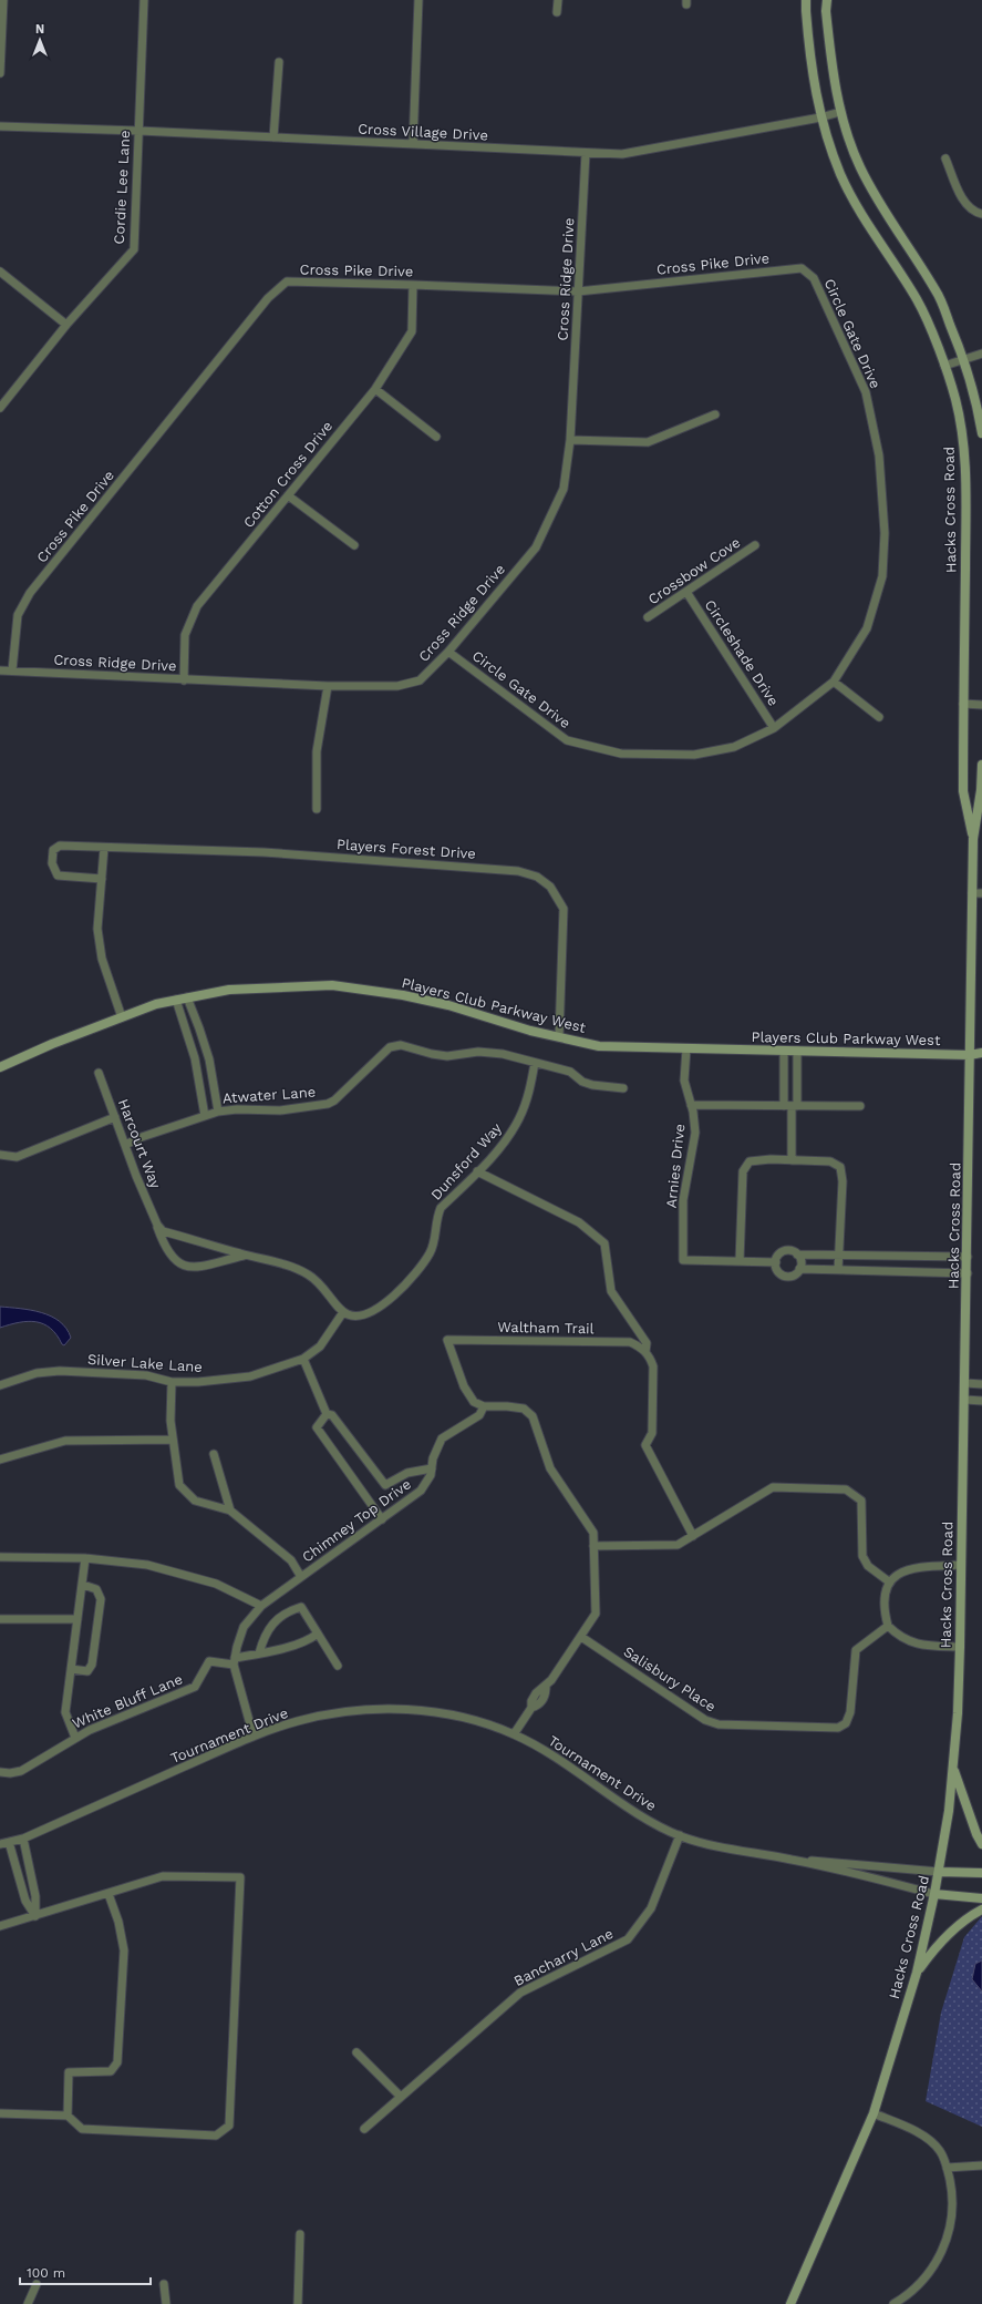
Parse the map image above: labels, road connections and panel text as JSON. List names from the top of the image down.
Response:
{
  "streets": {
    "main road": ["Hacks Cross Road", "Players Club Parkway West", "Tournament Drive"],
    "street": [
      "Cross Village Drive",
      "Cordie Lee Lane",
      "Cross Pike Drive",
      "Cross Ridge Drive",
      "Circle Gate Drive",
      "Cotton Cross Drive",
      "Crossbow Cove",
      "Circleshade Drive",
      "Players Forest Drive",
      "Atwater Lane",
      "Harcourt Way",
      "Dunsford Way",
      "Arnies Drive",
      "Waltham Trail",
      "Silver Lake Lane",
      "Chimney Top Drive",
      "Salisbury Place",
      "White Bluff Lane",
      "Bancharry Lane"
    ]
  },
  "crossings": [
    ["Cross Village Drive", "Cordie Lee Lane"],
    ["Cross Village Drive", "Cross Ridge Drive"],
    ["Cross Village Drive", "Hacks Cross Road"],
    ["Cross Pike Drive", "Cross Ridge Drive"],
    ["Cross Pike Drive", "Circle Gate Drive"],
    ["Cross Pike Drive", "Cotton Cross Drive"],
    ["Cross Ridge Drive", "Circle Gate Drive"],
    ["Cross Ridge Drive", "Cotton Cross Drive"],
    ["Circle Gate Drive", "Circleshade Drive"],
    ["Hacks Cross Road", "Players Club Parkway West"],
    ["Hacks Cross Road", "Tournament Drive"],
    ["Crossbow Cove", "Circleshade Drive"],
    ["Players Forest Drive", "Players Club Parkway West"],
    ["Players Club Parkway West", "Arnies Drive"],
    ["Atwater Lane", "Harcourt Way"],
    ["Atwater Lane", "Dunsford Way"],
    ["Harcourt Way", "Dunsford Way"],
    ["Harcourt Way", "Silver Lake Lane"],
    ["Dunsford Way", "Silver Lake Lane"],
    ["Waltham Trail", "Chimney Top Drive"],
    ["Chimney Top Drive", "White Bluff Lane"],
    ["Tournament Drive", "Bancharry Lane"]
  ],
  "scale_bar": "100 m",
  "north": "top"
}
